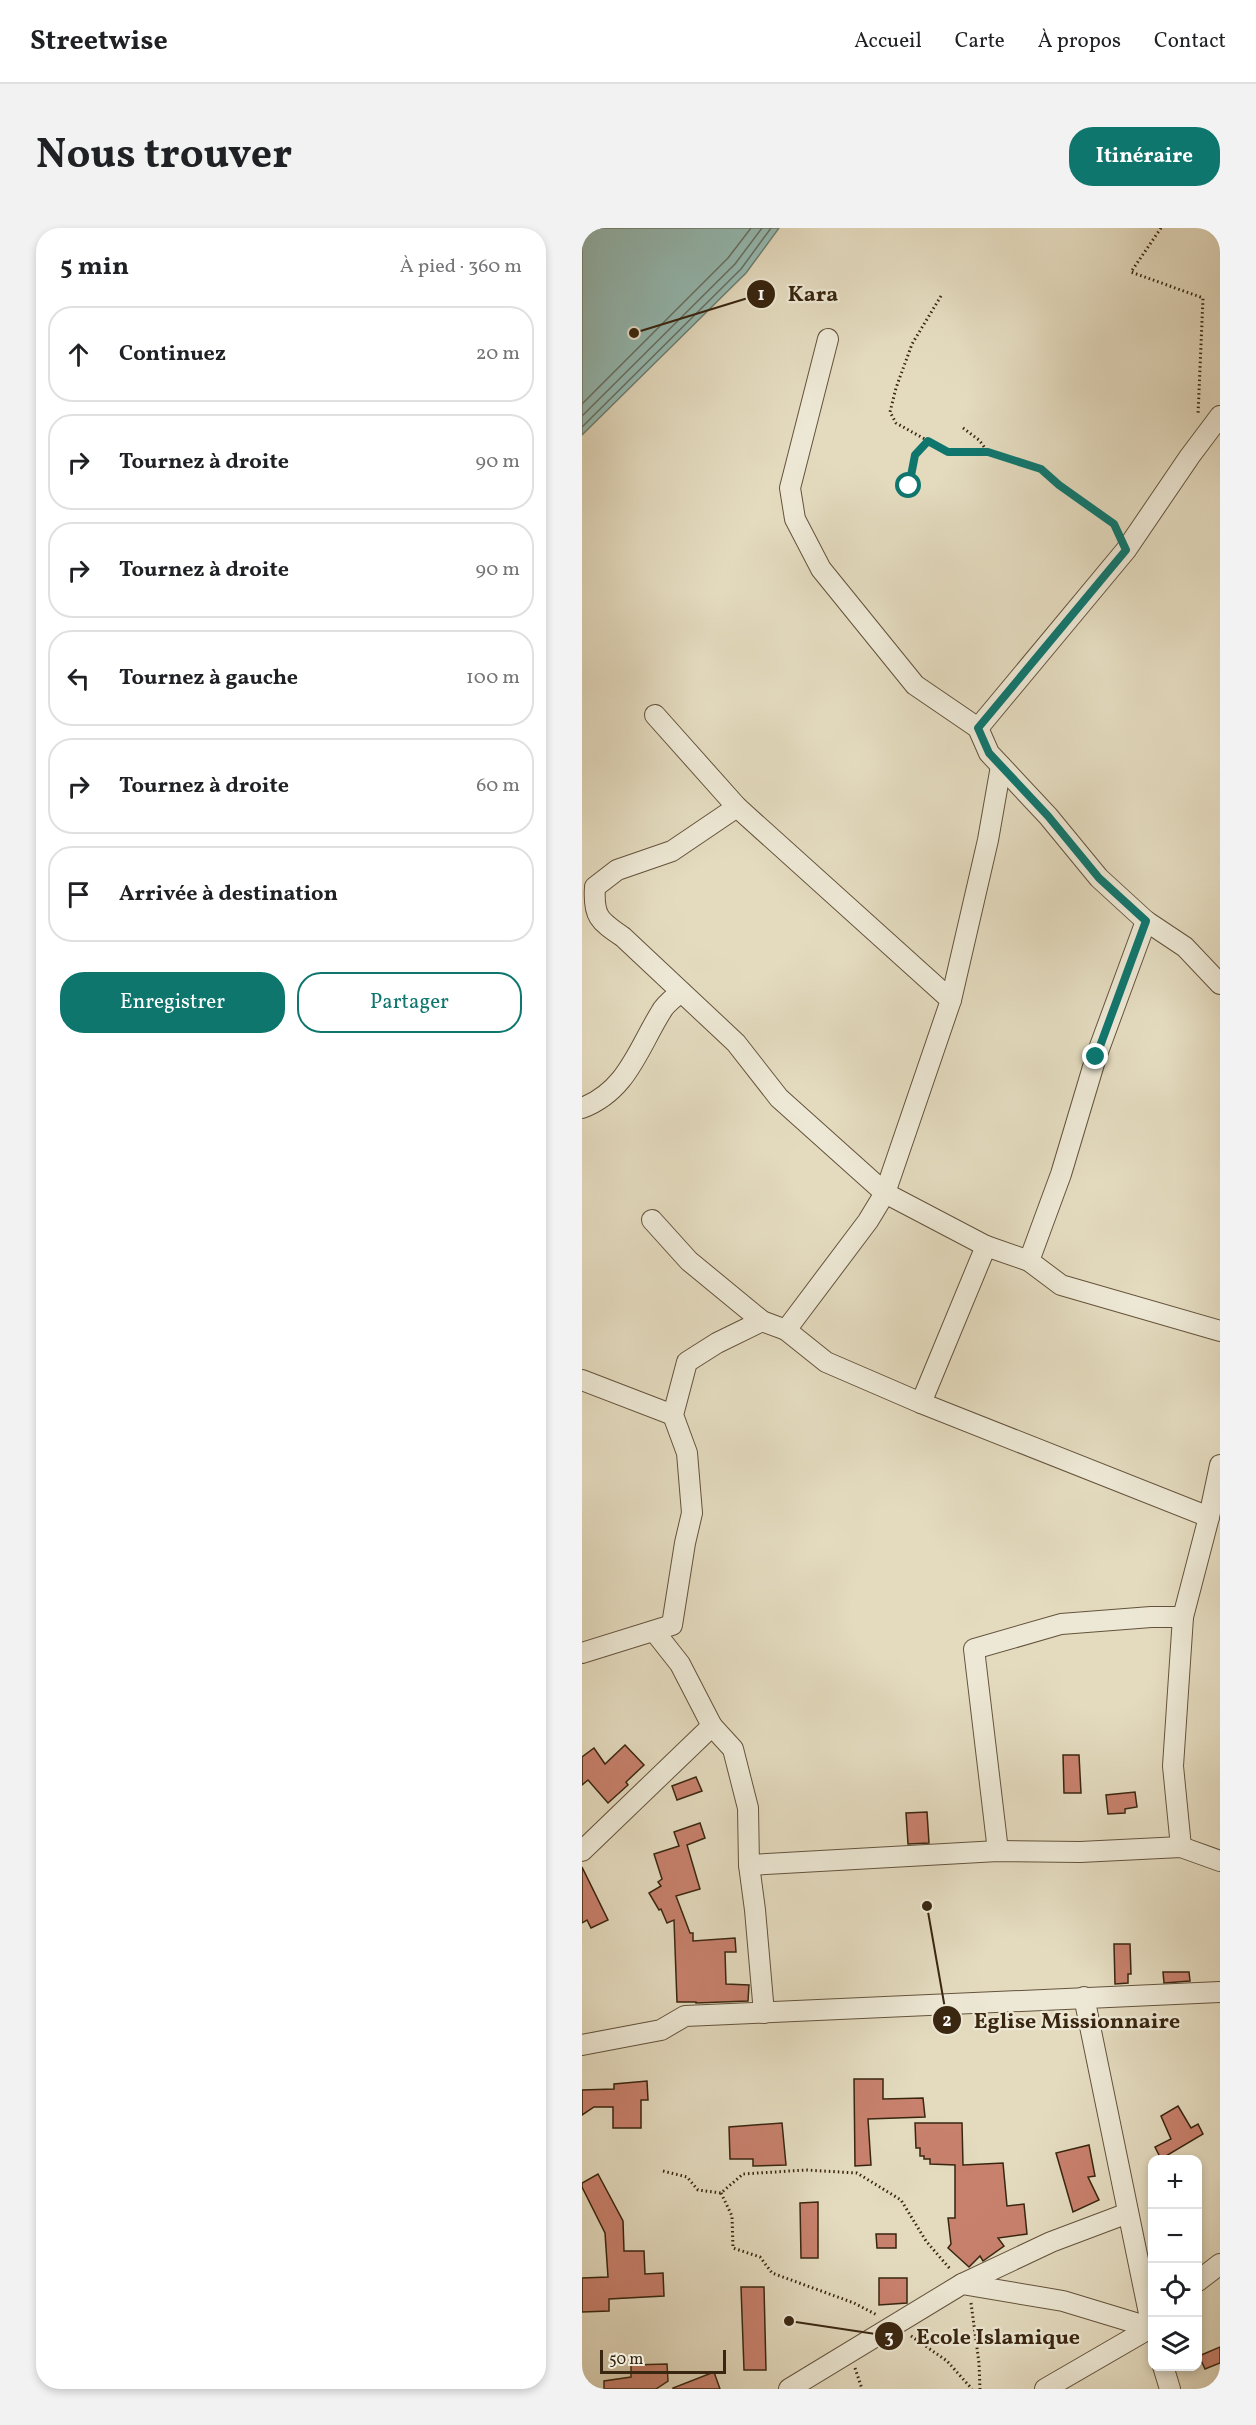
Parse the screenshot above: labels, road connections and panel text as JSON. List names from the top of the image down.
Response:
{
  "places": ["Kara", "Eglise Missionnaire", "Ecole Islamique"],
  "scale_bar": "50 m",
  "page": {
    "header": "Streetwise",
    "nav": [
      "Accueil",
      "Carte",
      "À propos",
      "Contact"
    ],
    "title": "Nous trouver",
    "buttons": [
      "Itinéraire",
      ["Enregistrer", "Partager"]
    ],
    "heading": ["5 min", "À pied · 360 m"],
    "list": [
      ["Continuez", "20 m"],
      ["Tournez à droite", "90 m"],
      ["Tournez à droite", "90 m"],
      ["Tournez à gauche", "100 m"],
      ["Tournez à droite", "60 m"],
      "Arrivée à destination"
    ],
    "map_buttons": ["+", "−"],
    "scale": "50 m"
  }
}
